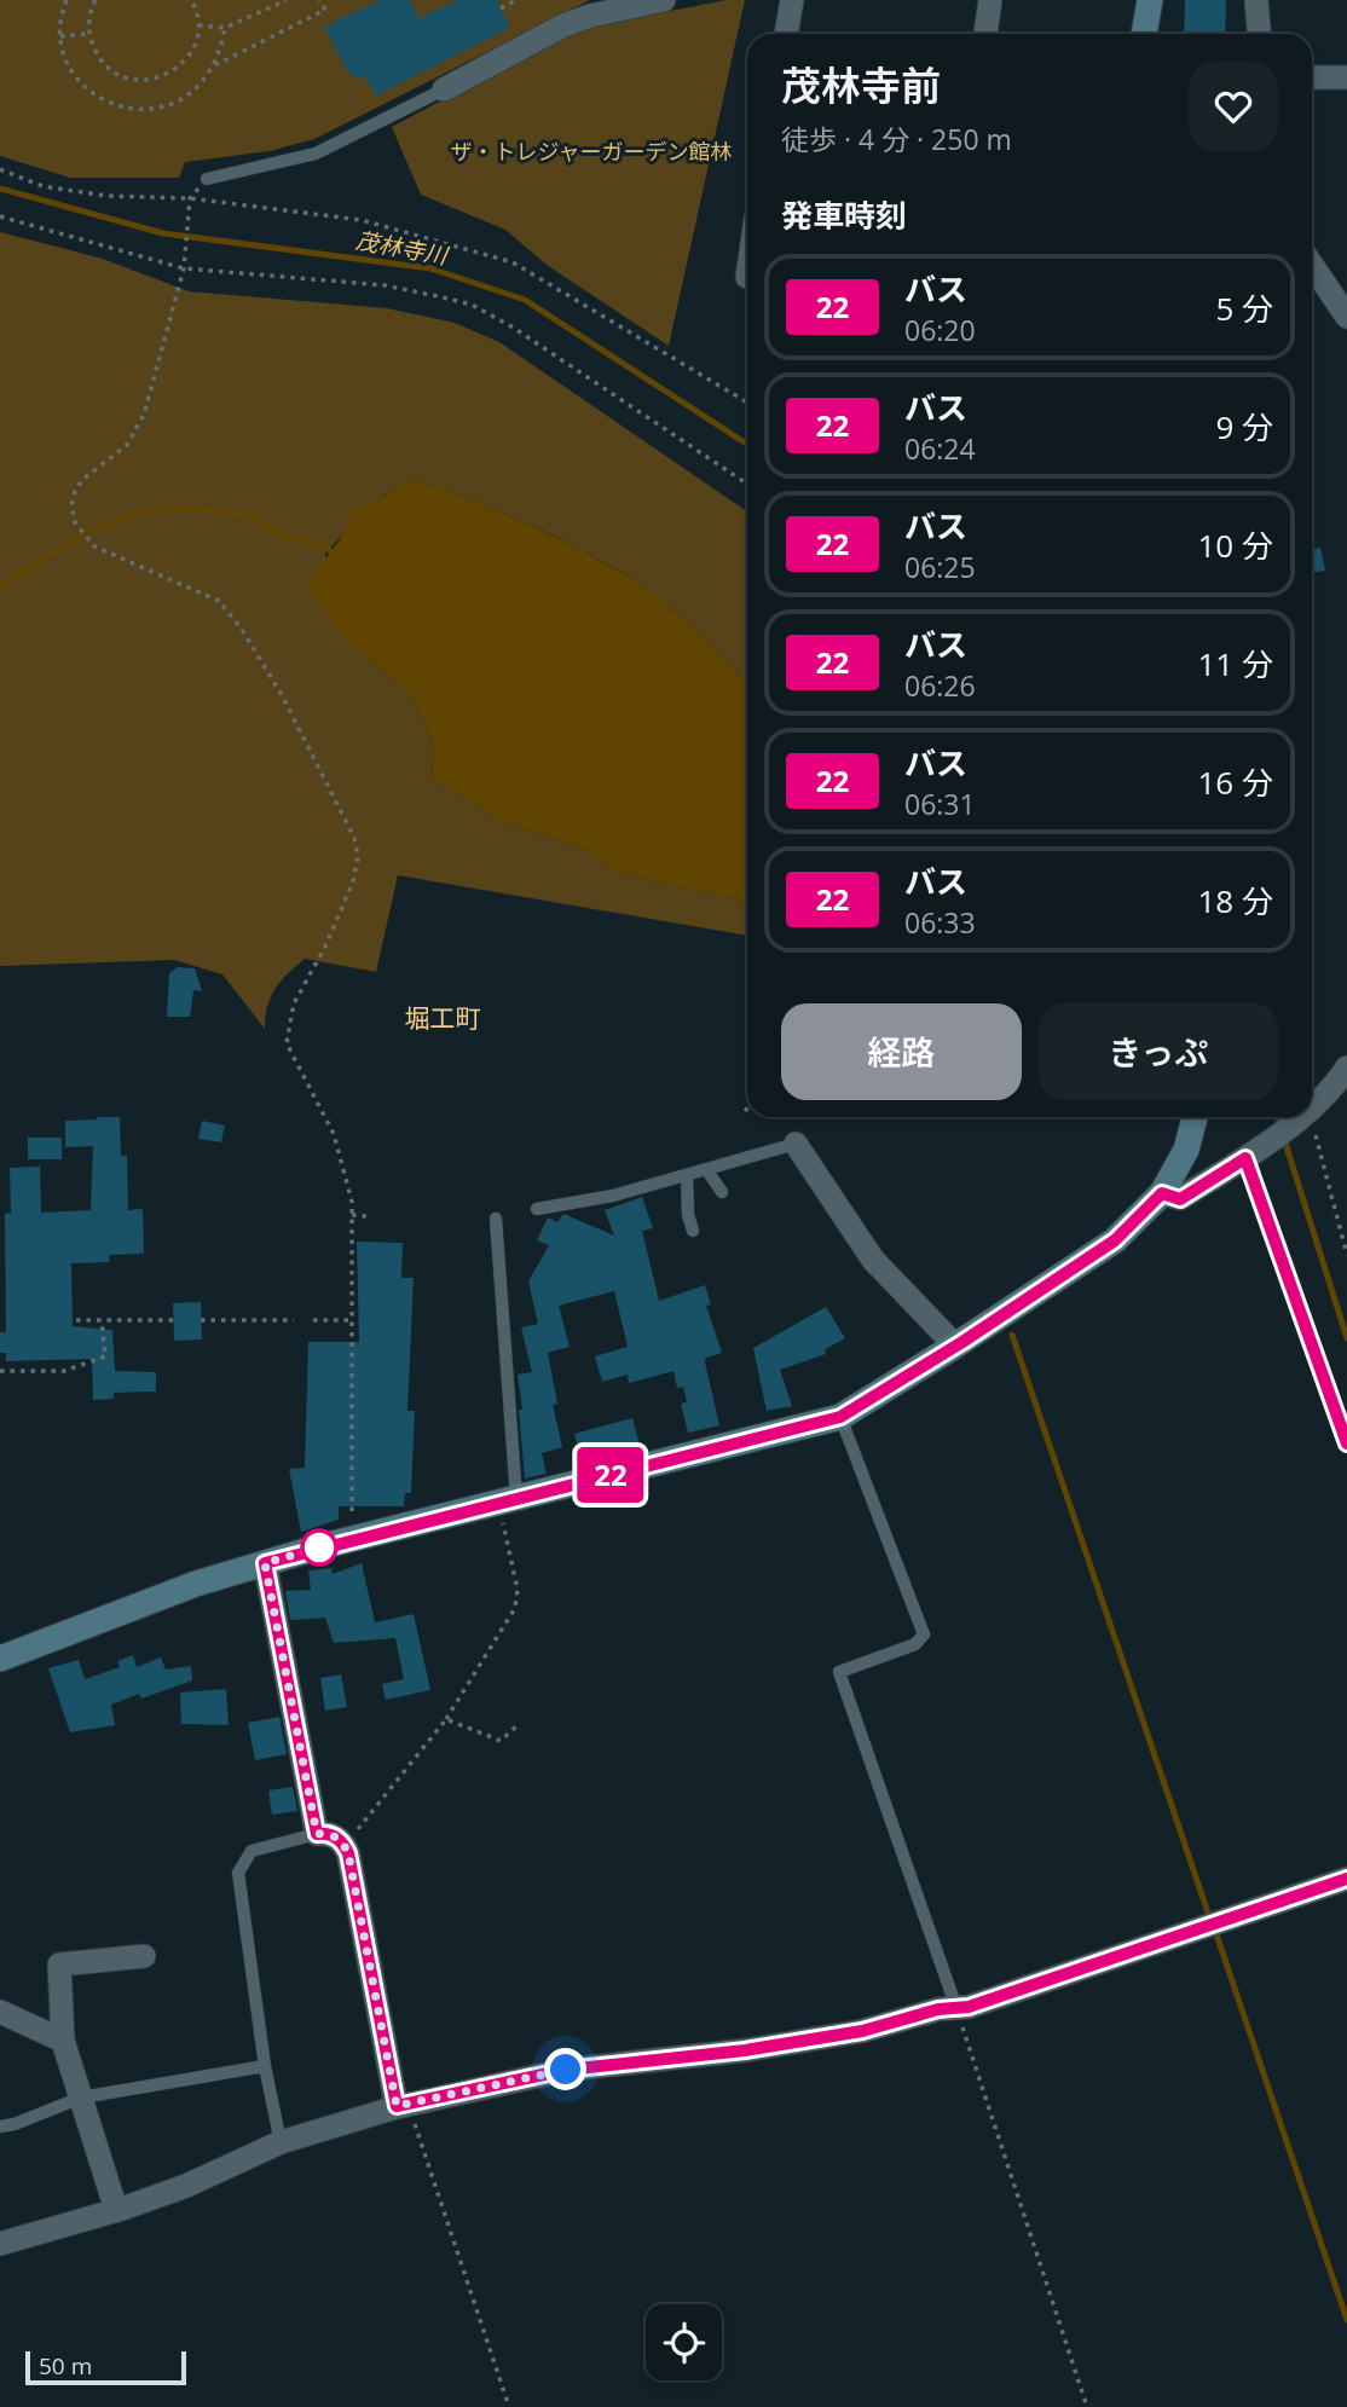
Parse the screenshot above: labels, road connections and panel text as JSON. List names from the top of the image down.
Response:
{
  "districts": ["堀工町"],
  "water": ["茂林寺川"],
  "parks": ["ザ・トレジャーガーデン館林"],
  "lines": ["bus line 22"],
  "scale_bar": "50 m",
  "page": {
    "on_map": "22",
    "heading": [
      ["茂林寺前", "徒歩 · 4 分 · 250 m"],
      "発車時刻"
    ],
    "list": [
      {
        "mark": "22",
        "name": "バス",
        "note": "06:20",
        "value": "5 分"
      },
      {
        "mark": "22",
        "name": "バス",
        "note": "06:24",
        "value": "9 分"
      },
      {
        "mark": "22",
        "name": "バス",
        "note": "06:25",
        "value": "10 分"
      },
      {
        "mark": "22",
        "name": "バス",
        "note": "06:26",
        "value": "11 分"
      },
      {
        "mark": "22",
        "name": "バス",
        "note": "06:31",
        "value": "16 分"
      },
      {
        "mark": "22",
        "name": "バス",
        "note": "06:33",
        "value": "18 分"
      }
    ],
    "buttons": ["経路", "きっぷ"],
    "scale": "50 m"
  }
}
